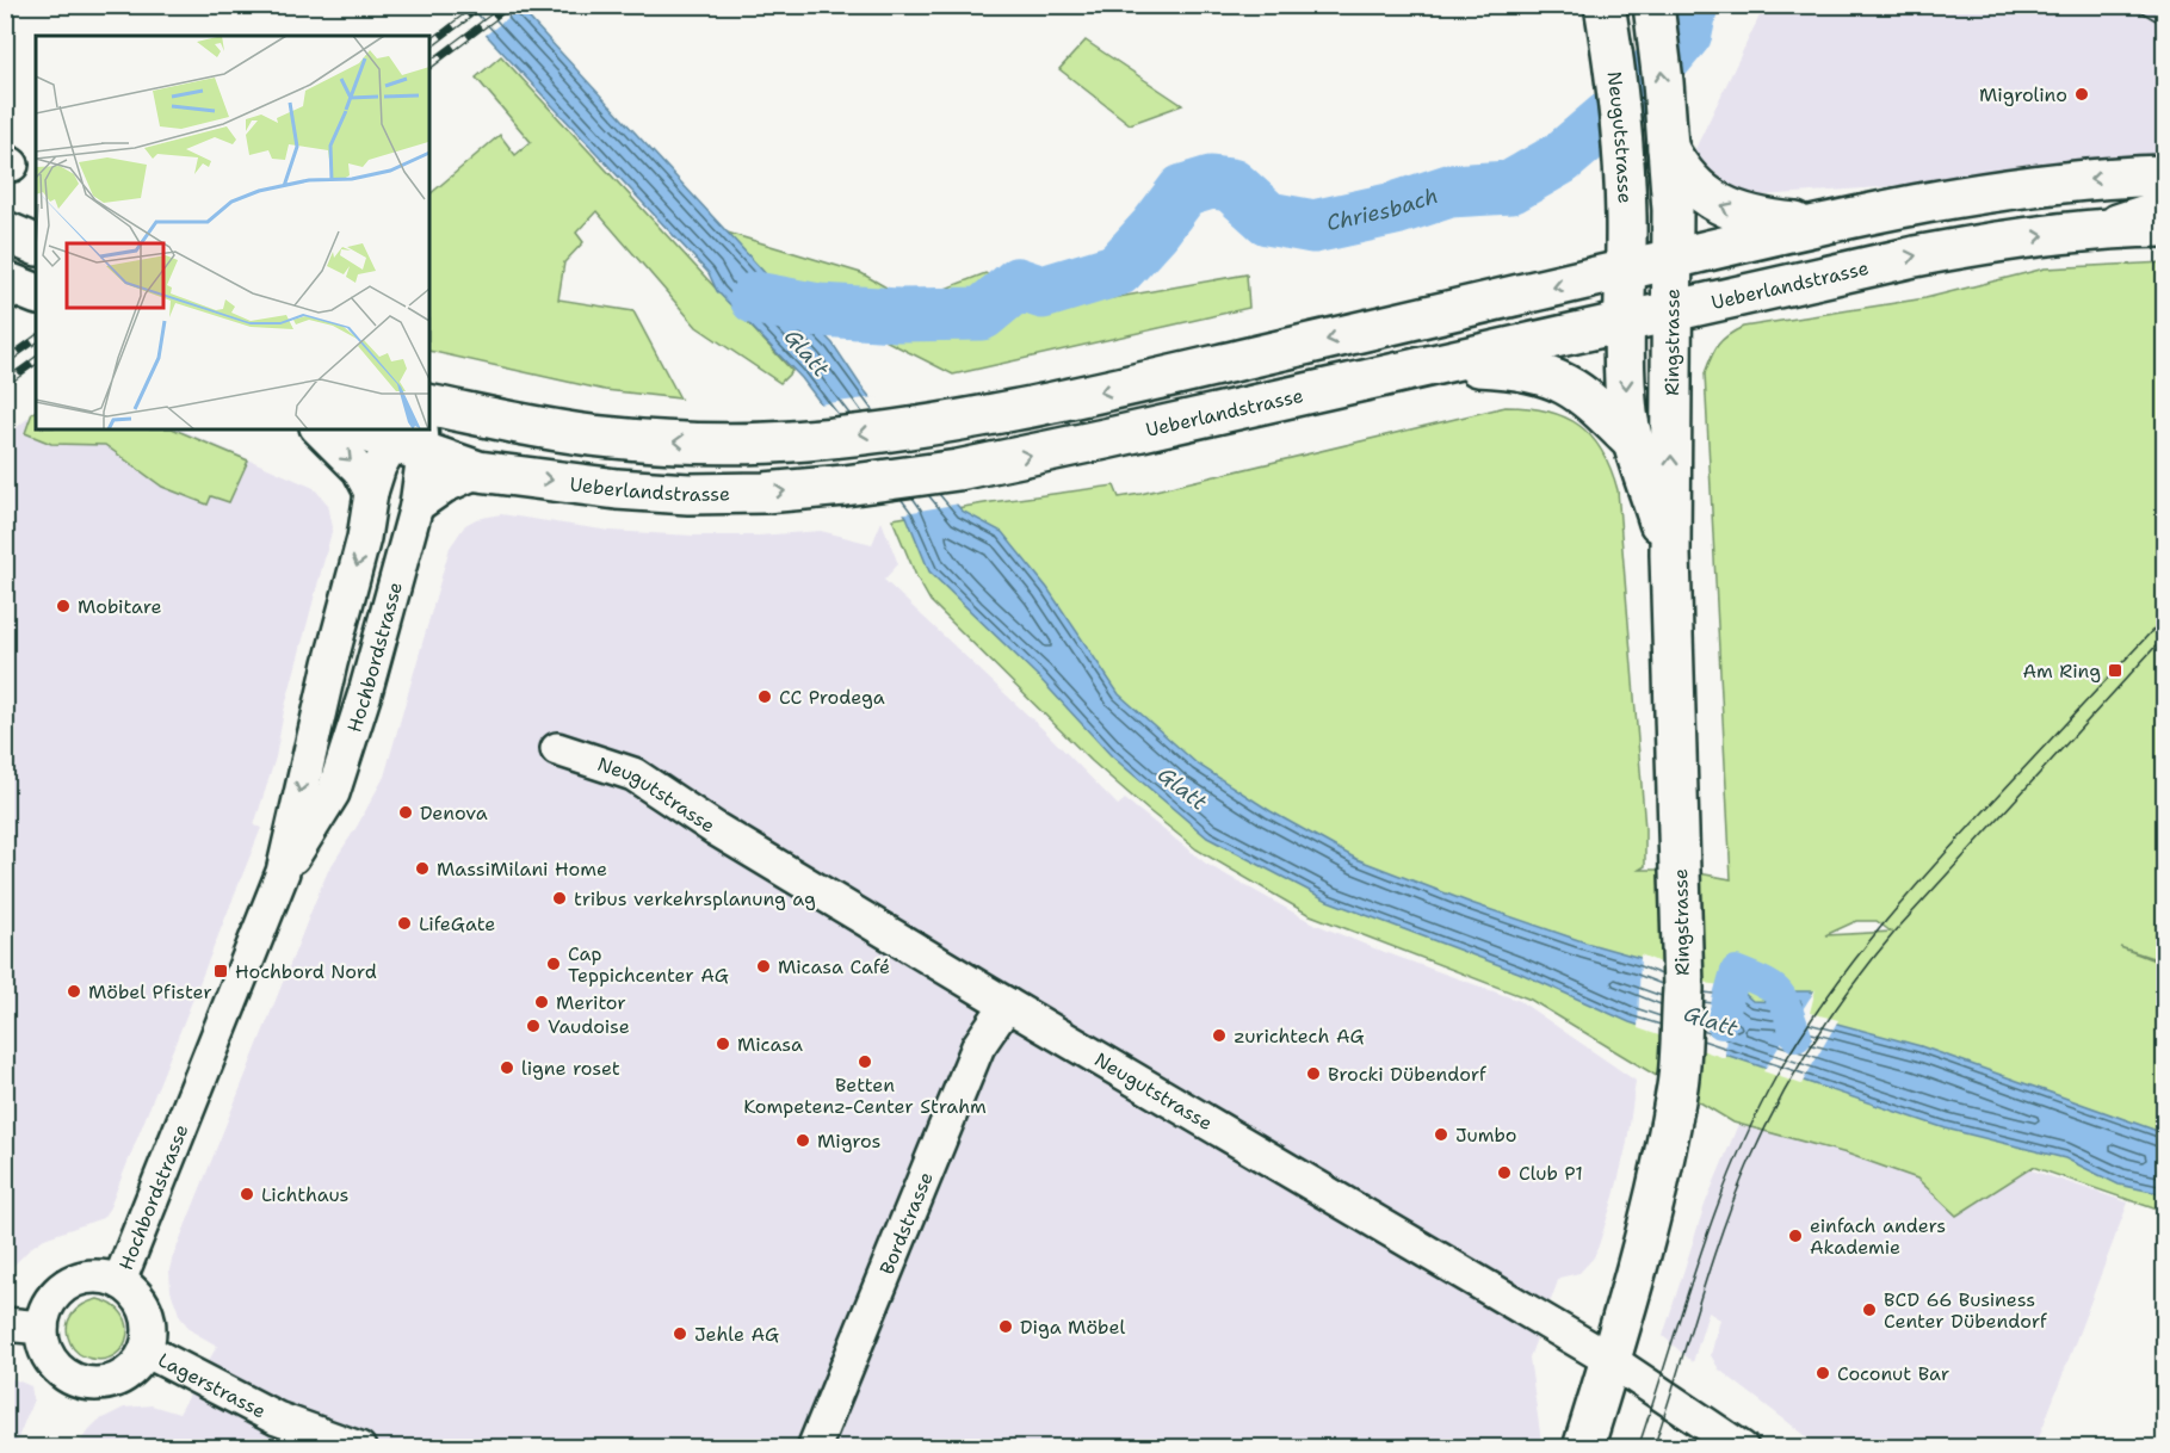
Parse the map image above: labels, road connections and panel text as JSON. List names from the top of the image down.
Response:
{
  "streets": {
    "main road": ["Neugutstrasse", "Ueberlandstrasse", "Ringstrasse"],
    "street": ["Hochbordstrasse", "Bordstrasse", "Lagerstrasse"]
  },
  "crossings": [
    ["Neugutstrasse", "Ringstrasse"],
    ["Neugutstrasse", "Bordstrasse"],
    ["Ueberlandstrasse", "Ringstrasse"],
    ["Ueberlandstrasse", "Hochbordstrasse"],
    ["Hochbordstrasse", "Lagerstrasse"]
  ],
  "one_way": ["Ueberlandstrasse"],
  "water": ["Chriesbach", "Glatt"],
  "places": {
    "other": [
      "Migrolino",
      "Mobitare",
      "CC Prodega",
      "Denova",
      "MassiMilani Home",
      "tribus verkehrsplanung ag",
      "LifeGate",
      "Cap Teppichcenter AG",
      "Micasa Café",
      "Möbel Pfister",
      "Meritor",
      "Vaudoise",
      "zurichtech AG",
      "Micasa",
      "Betten Kompetenz-Center Strahm",
      "ligne roset",
      "Brocki Dübendorf",
      "Jumbo",
      "Migros",
      "Club P1",
      "Lichthaus",
      "einfach anders Akademie",
      "BCD 66 Business Center Dübendorf",
      "Diga Möbel",
      "Jehle AG",
      "Coconut Bar"
    ],
    "transit": ["Am Ring", "Hochbord Nord"]
  }
}
